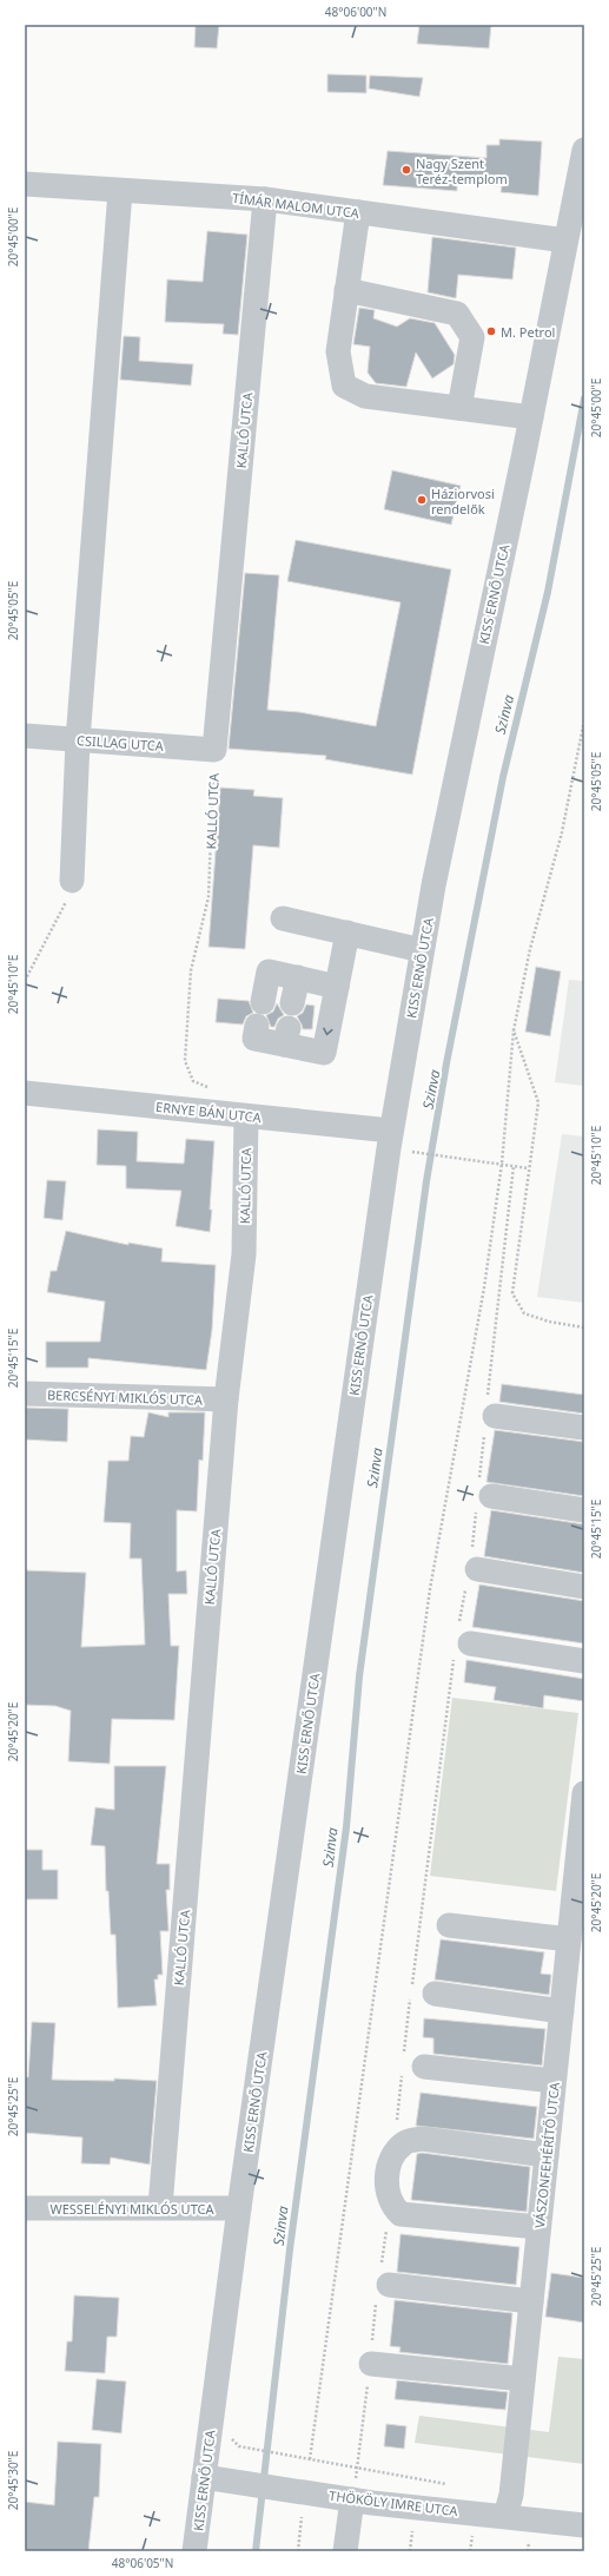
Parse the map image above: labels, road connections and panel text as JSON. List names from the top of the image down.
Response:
{
  "streets": {
    "street": [
      "TÍMÁR MALOM UTCA",
      "KALLÓ UTCA",
      "KISS ERNŐ UTCA",
      "CSILLAG UTCA",
      "ERNYE BÁN UTCA",
      "BERCSÉNYI MIKLÓS UTCA",
      "VÁSZONFEHÉRÍTŐ UTCA",
      "WESSELÉNYI MIKLÓS UTCA",
      "THÖKÖLY IMRE UTCA"
    ]
  },
  "crossings": [
    ["TÍMÁR MALOM UTCA", "KALLÓ UTCA"],
    ["TÍMÁR MALOM UTCA", "KISS ERNŐ UTCA"],
    ["KALLÓ UTCA", "CSILLAG UTCA"],
    ["KALLÓ UTCA", "ERNYE BÁN UTCA"],
    ["KALLÓ UTCA", "BERCSÉNYI MIKLÓS UTCA"],
    ["KALLÓ UTCA", "WESSELÉNYI MIKLÓS UTCA"],
    ["KISS ERNŐ UTCA", "ERNYE BÁN UTCA"],
    ["KISS ERNŐ UTCA", "WESSELÉNYI MIKLÓS UTCA"],
    ["KISS ERNŐ UTCA", "THÖKÖLY IMRE UTCA"],
    ["VÁSZONFEHÉRÍTŐ UTCA", "THÖKÖLY IMRE UTCA"]
  ],
  "water": ["Szinva"],
  "places": ["Nagy Szent Teréz-templom", "M. Petrol", "Háziorvosi rendelők"],
  "coordinates": [
    "48°06'00\"N",
    "20°45'00\"E",
    "20°45'05\"E",
    "20°45'10\"E",
    "20°45'15\"E",
    "20°45'20\"E",
    "20°45'25\"E",
    "20°45'30\"E",
    "48°06'05\"N"
  ]
}
